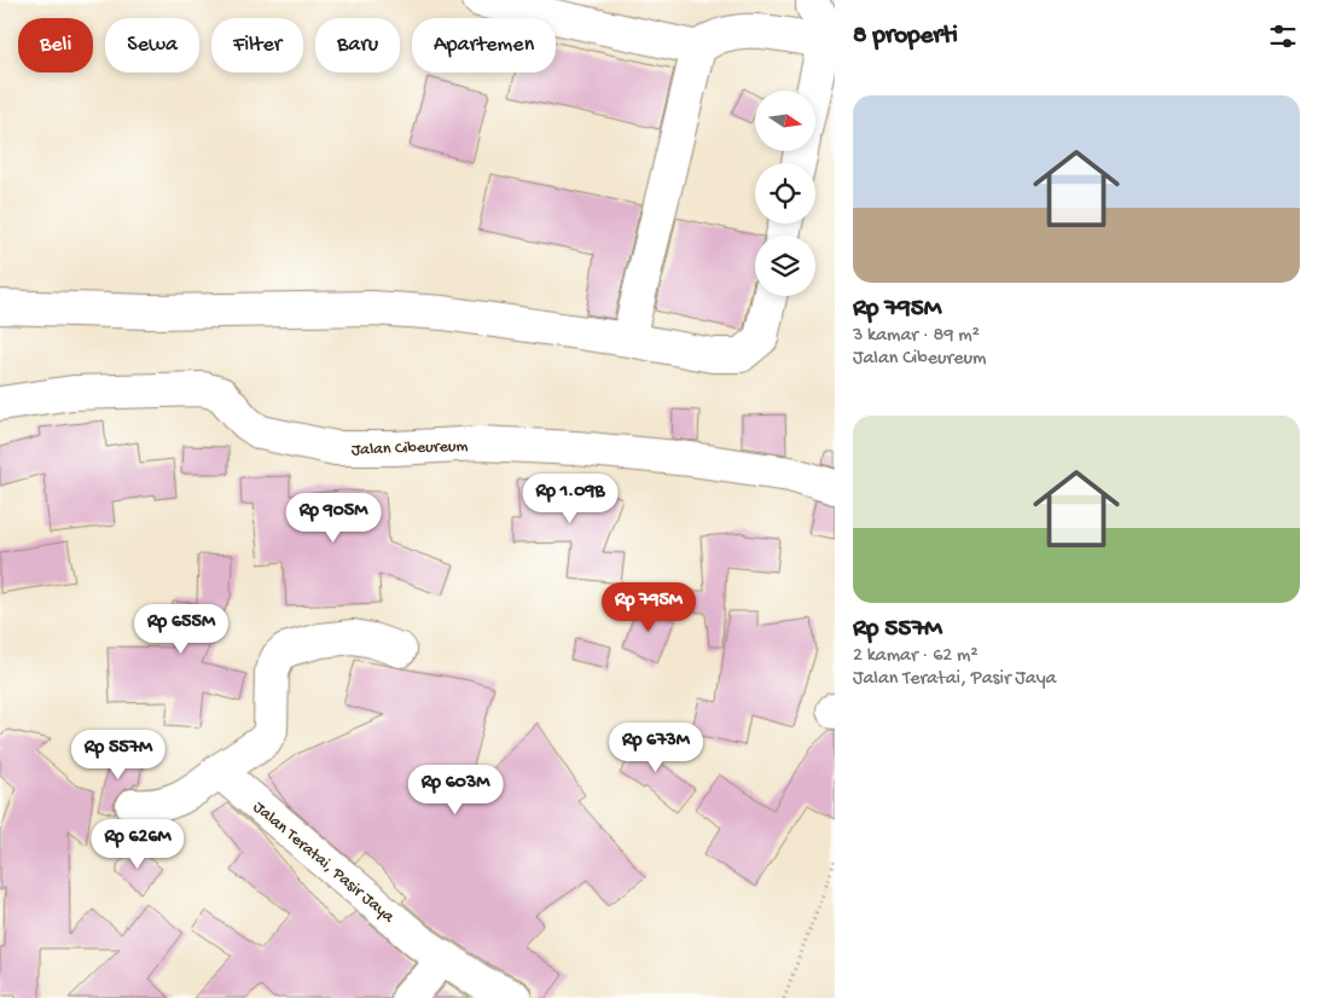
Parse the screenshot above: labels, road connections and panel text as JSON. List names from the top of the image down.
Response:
{
  "streets": {
    "street": ["Jalan Cibeureum", "Jalan Teratai, Pasir Jaya"]
  },
  "north": "right",
  "page": {
    "heading": "8 properti",
    "chip": [
      "Beli",
      "Sewa",
      "Filter",
      "Baru",
      "Apartemen"
    ],
    "list": [
      {
        "name": "Rp 795M",
        "note": "3 kamar · 89 m² · Jalan Cibeureum"
      },
      {
        "name": "Rp 557M",
        "note": "2 kamar · 62 m² · Jalan Teratai, Pasir Jaya"
      }
    ],
    "price": [
      "Rp 1.09B",
      "Rp 905M",
      "Rp 795M",
      "Rp 655M",
      "Rp 673M",
      "Rp 557M",
      "Rp 603M",
      "Rp 626M"
    ]
  }
}
